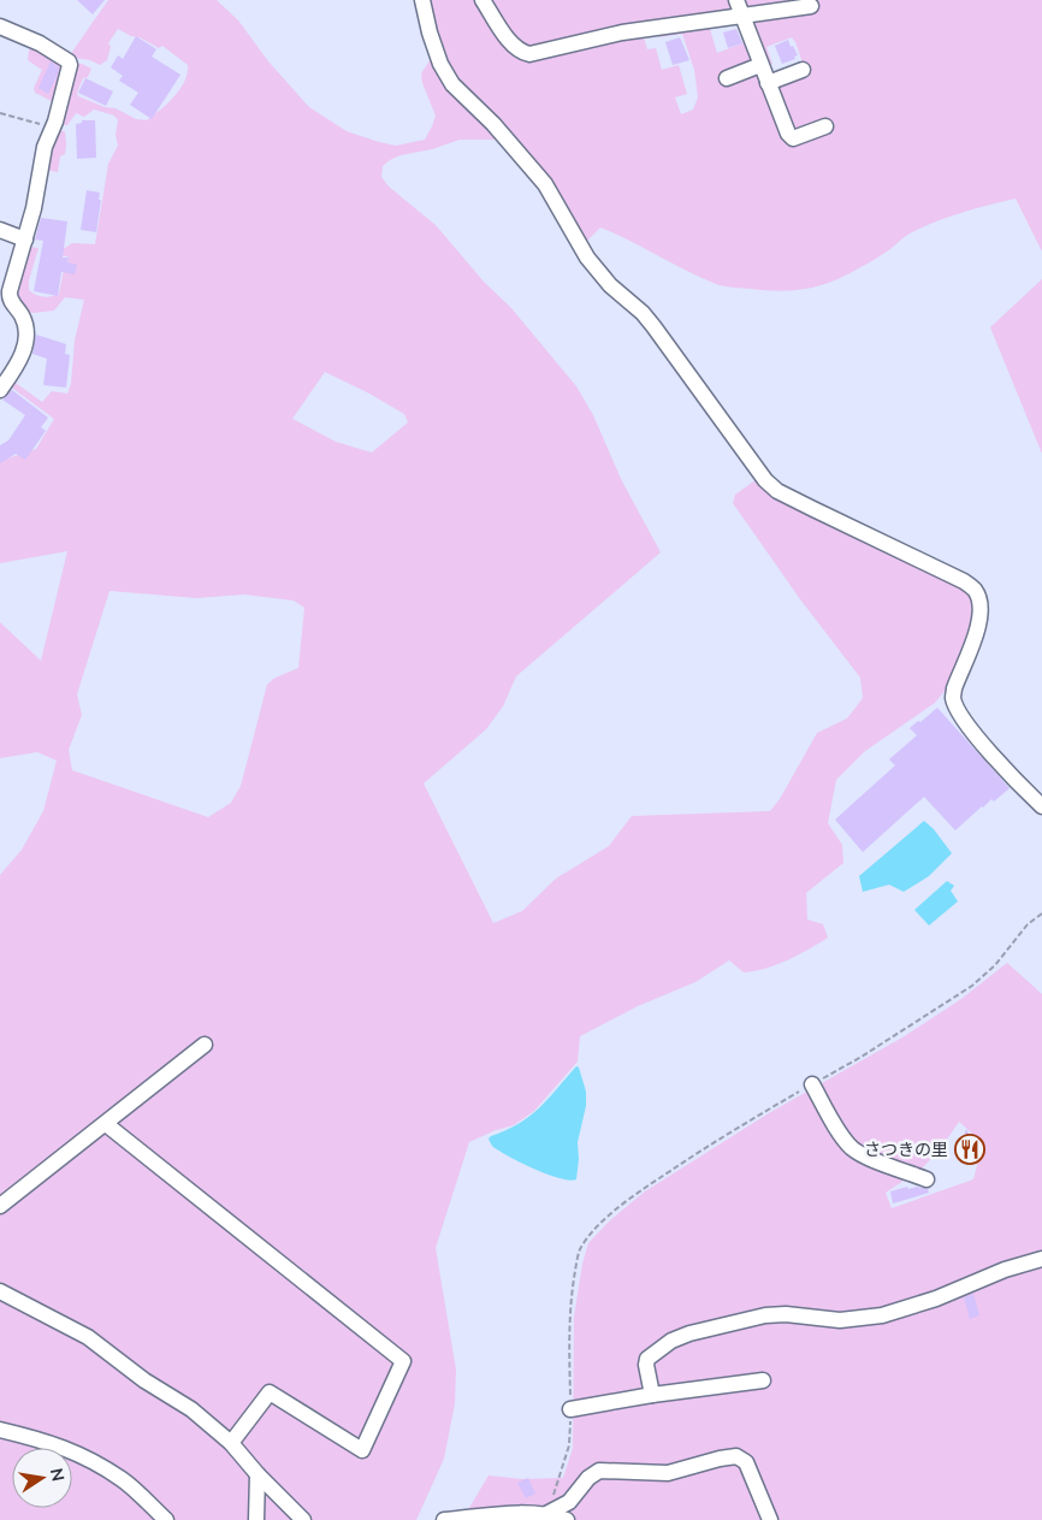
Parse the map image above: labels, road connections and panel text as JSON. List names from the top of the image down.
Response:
{
  "places": {
    "restaurant": ["さつきの里"]
  },
  "north": "right"
}
